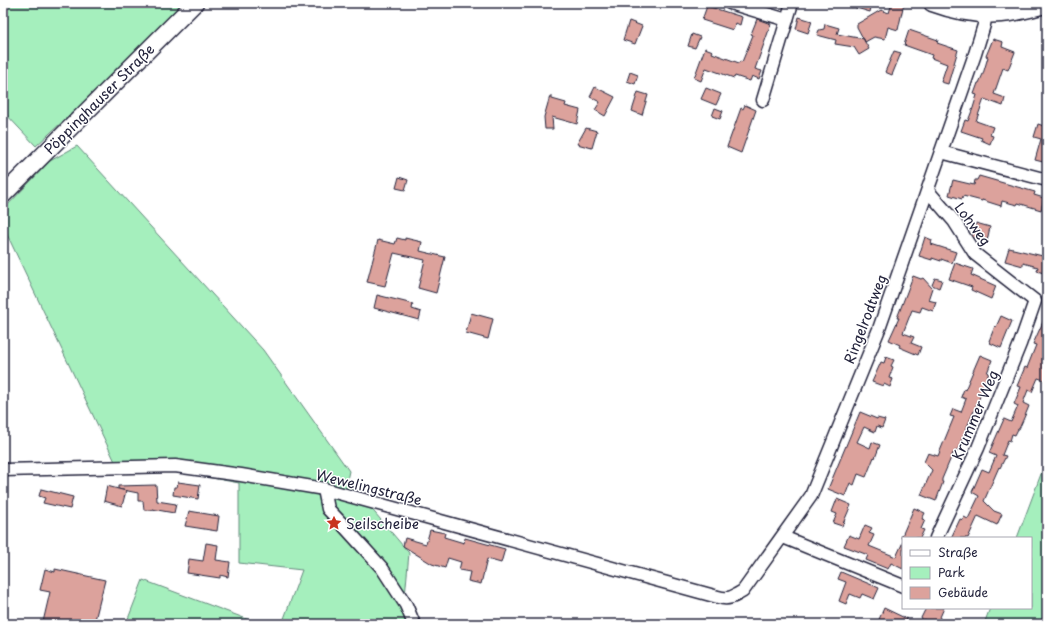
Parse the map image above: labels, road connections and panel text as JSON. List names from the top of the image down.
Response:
{
  "streets": {
    "main road": ["Pöppinghauser Straße"],
    "street": [
      "Lohweg",
      "Ringelrodtweg",
      "Krummer Weg",
      "Wewelingstraße"
    ]
  },
  "crossings": [
    ["Lohweg", "Ringelrodtweg"],
    ["Lohweg", "Krummer Weg"],
    ["Ringelrodtweg", "Wewelingstraße"]
  ],
  "places": {
    "place": ["Seilscheibe"]
  },
  "legend": ["Straße", "Park", "Gebäude"]
}
